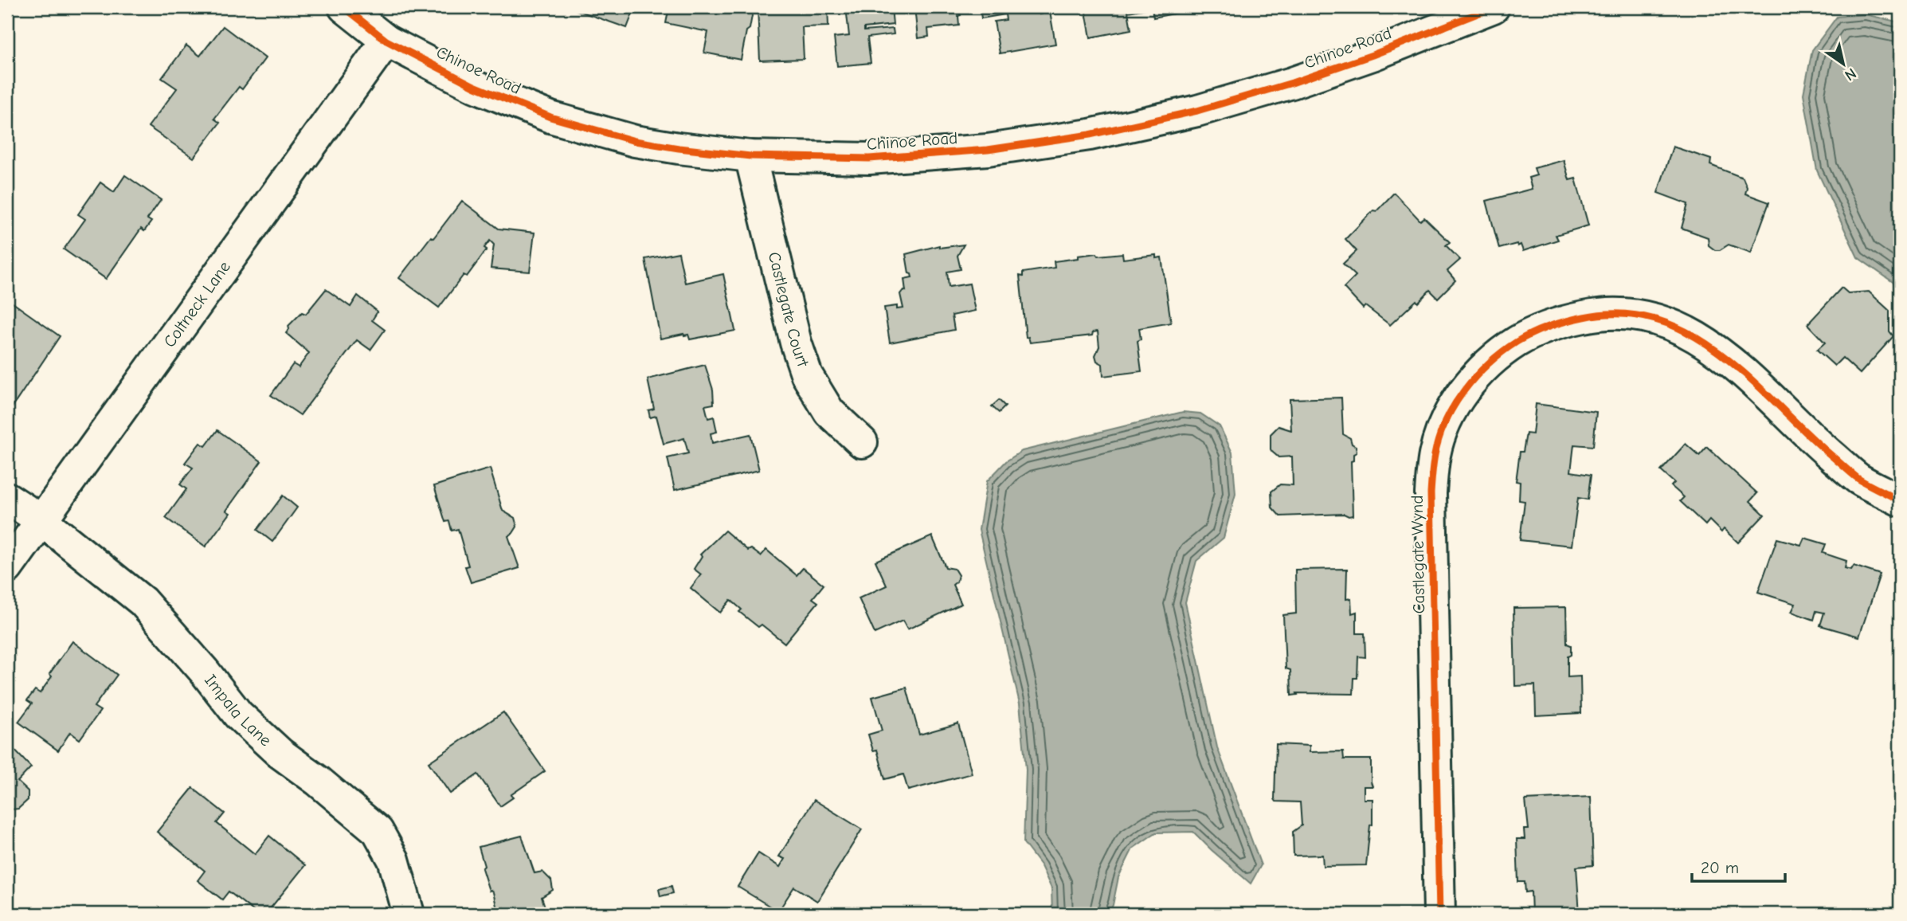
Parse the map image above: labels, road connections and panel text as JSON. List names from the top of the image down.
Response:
{
  "streets": {
    "street": [
      "Chinoe Road",
      "Coltneck Lane",
      "Castlegate Court",
      "Castlegate Wynd",
      "Impala Lane"
    ]
  },
  "crossings": [
    ["Chinoe Road", "Coltneck Lane"],
    ["Chinoe Road", "Castlegate Court"],
    ["Coltneck Lane", "Impala Lane"]
  ],
  "scale_bar": "20 m",
  "north": "bottom right"
}
